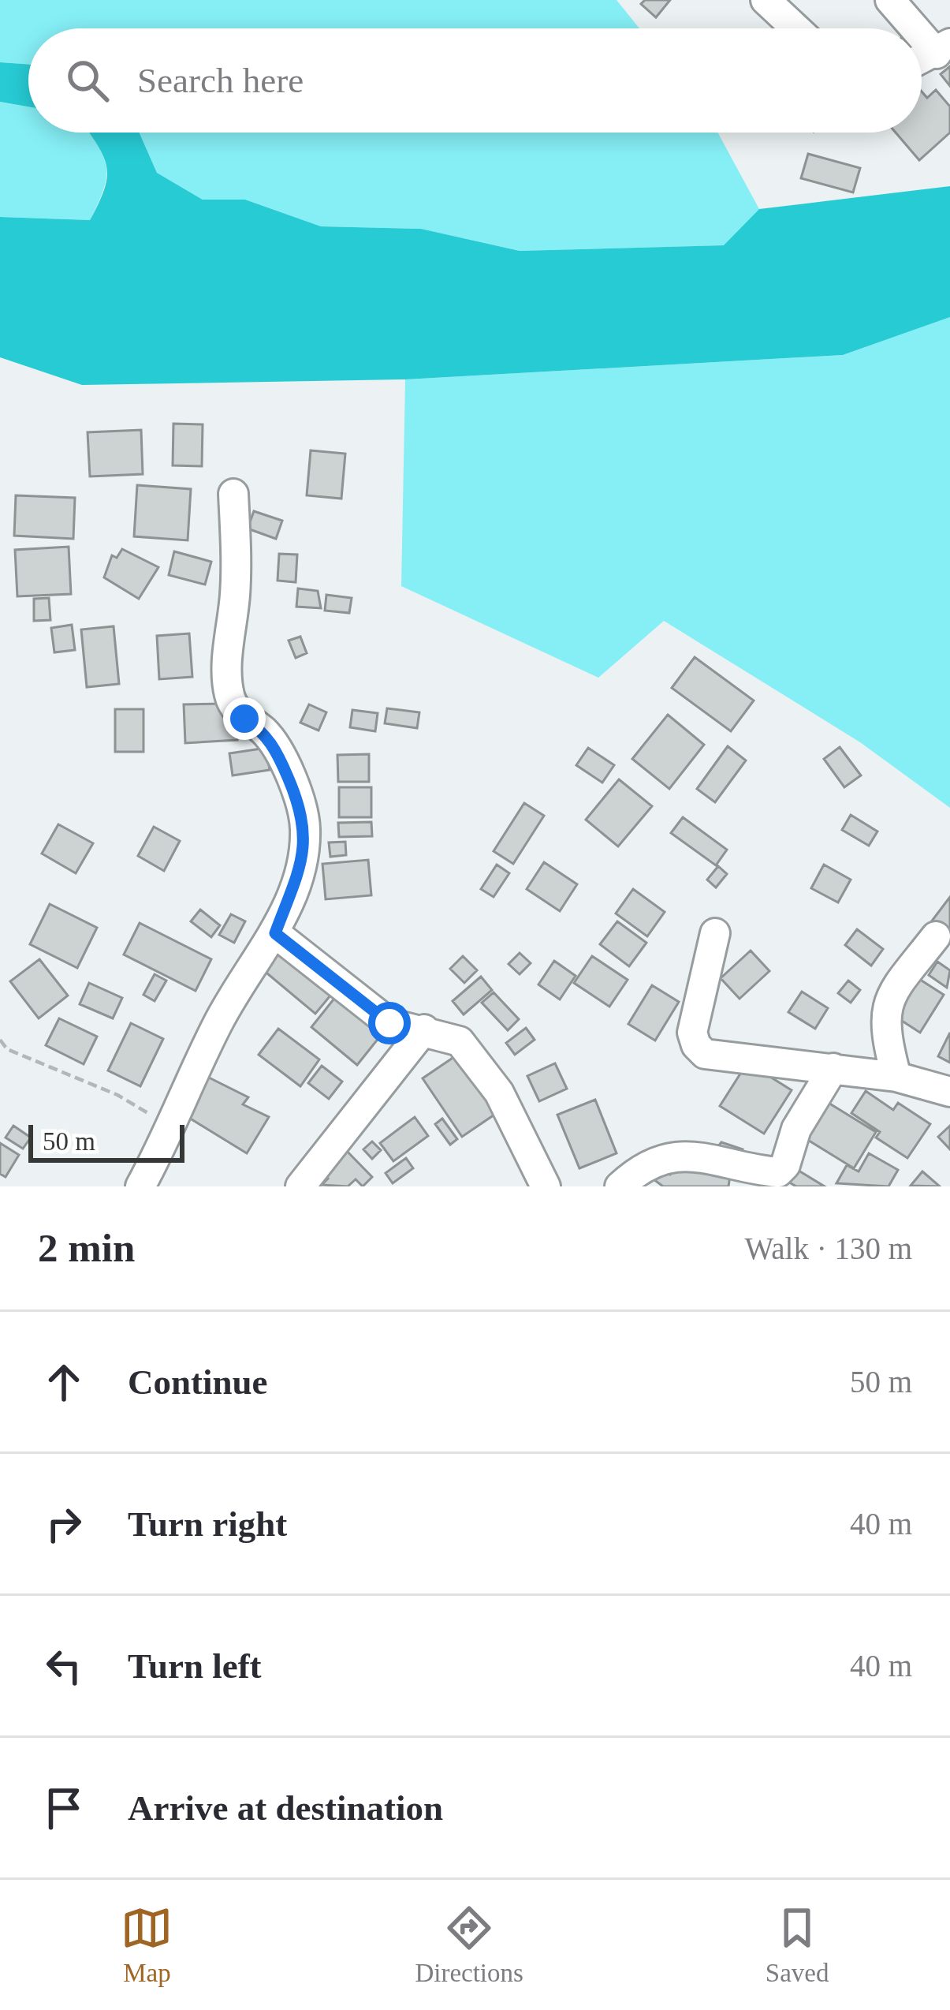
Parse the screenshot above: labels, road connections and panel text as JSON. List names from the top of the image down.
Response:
{
  "scale_bar": "50 m",
  "page": {
    "search": "Search here",
    "scale": "50 m",
    "heading": ["2 min", "Walk · 130 m"],
    "list": [
      ["Continue", "50 m"],
      ["Turn right", "40 m"],
      ["Turn left", "40 m"],
      "Arrive at destination"
    ],
    "nav": ["Map", "Directions", "Saved"]
  }
}
